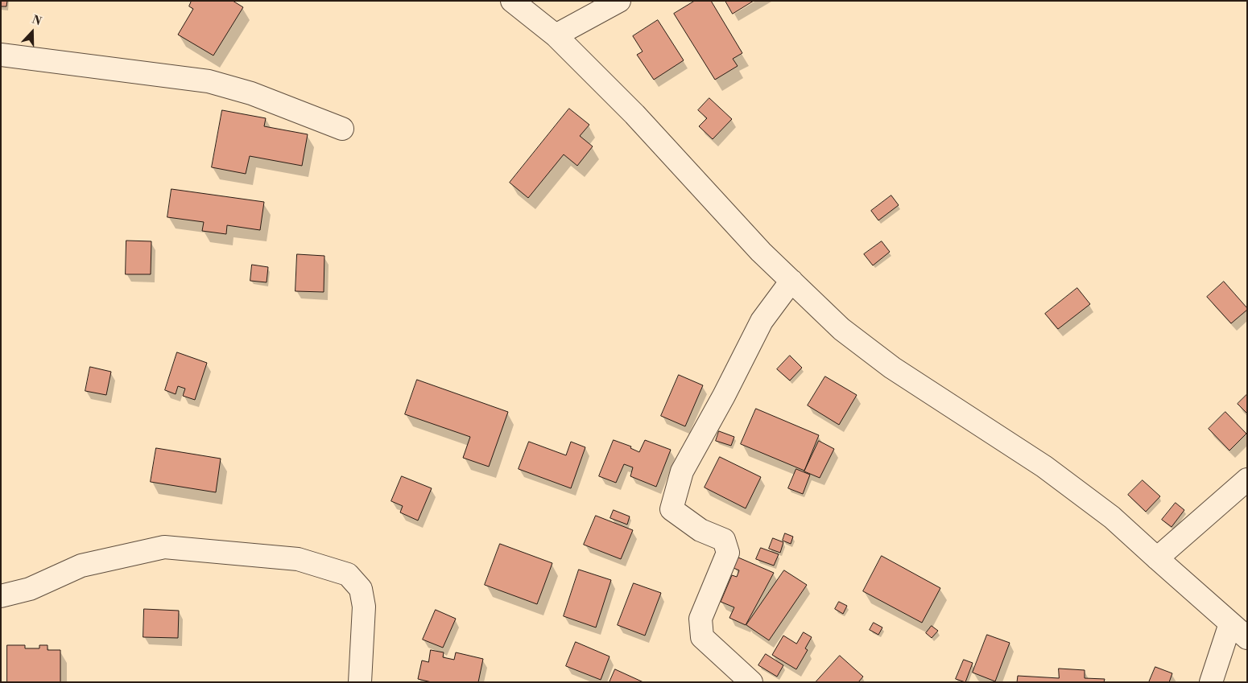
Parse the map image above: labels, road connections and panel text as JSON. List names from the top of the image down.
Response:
{
  "north": "top"
}
